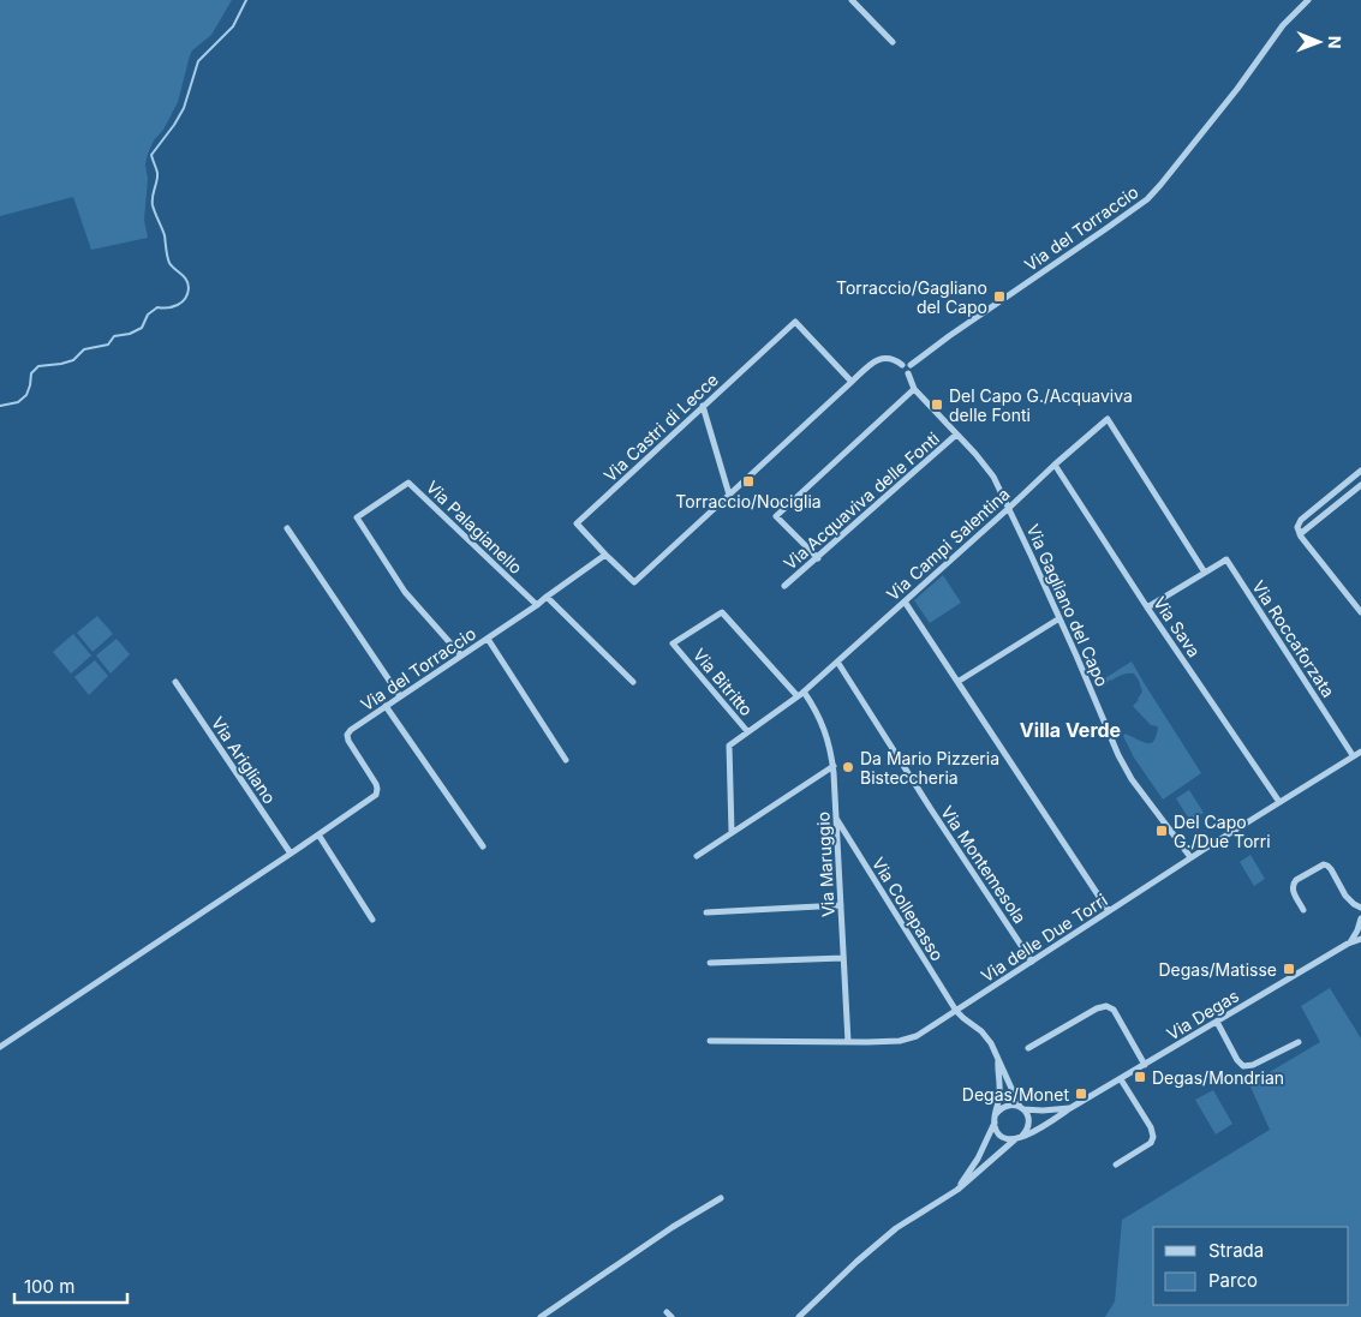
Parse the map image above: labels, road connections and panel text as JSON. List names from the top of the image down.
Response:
{
  "streets": {
    "street": [
      "Via del Torraccio",
      "Via Castri di Lecce",
      "Via Acquaviva delle Fonti",
      "Via Palagianello",
      "Via Campi Salentina",
      "Via Gagliano del Capo",
      "Via Sava",
      "Via Roccaforzata",
      "Via Bitritto",
      "Via Arigliano",
      "Via Maruggio",
      "Via Montemesola",
      "Via Collepasso",
      "Via delle Due Torri",
      "Via Degas"
    ]
  },
  "crossings": [
    ["Via del Torraccio", "Via Castri di Lecce"],
    ["Via del Torraccio", "Via Palagianello"],
    ["Via del Torraccio", "Via Gagliano del Capo"],
    ["Via del Torraccio", "Via Arigliano"],
    ["Via Acquaviva delle Fonti", "Via Gagliano del Capo"],
    ["Via Campi Salentina", "Via Gagliano del Capo"],
    ["Via Campi Salentina", "Via Sava"],
    ["Via Campi Salentina", "Via Roccaforzata"],
    ["Via Campi Salentina", "Via Bitritto"],
    ["Via Campi Salentina", "Via Maruggio"],
    ["Via Campi Salentina", "Via Montemesola"],
    ["Via Gagliano del Capo", "Via delle Due Torri"],
    ["Via Sava", "Via delle Due Torri"],
    ["Via Roccaforzata", "Via delle Due Torri"],
    ["Via Maruggio", "Via Collepasso"],
    ["Via Maruggio", "Via delle Due Torri"],
    ["Via Montemesola", "Via delle Due Torri"],
    ["Via Collepasso", "Via delle Due Torri"]
  ],
  "districts": ["Villa Verde"],
  "places": {
    "transit": [
      "Torraccio/Gagliano del Capo",
      "Del Capo G./Acquaviva delle Fonti",
      "Torraccio/Nociglia",
      "Del Capo G./Due Torri",
      "Degas/Matisse",
      "Degas/Mondrian",
      "Degas/Monet"
    ],
    "other": ["Da Mario Pizzeria Bisteccheria"]
  },
  "legend": ["Strada", "Parco"],
  "scale_bar": "100 m",
  "north": "right"
}
